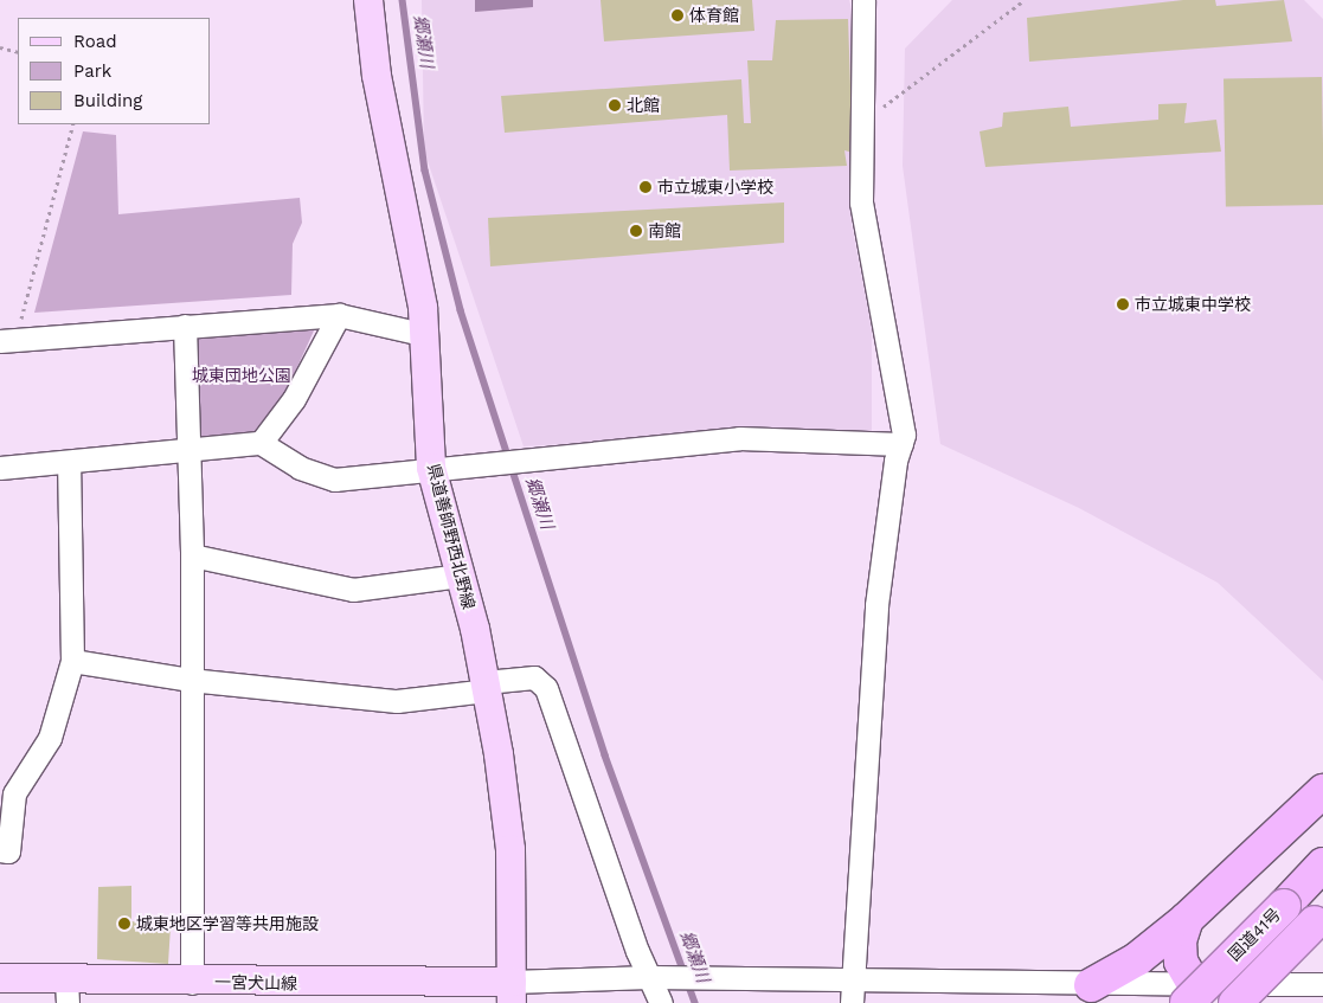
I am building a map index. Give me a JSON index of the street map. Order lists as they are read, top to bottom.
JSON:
{
  "streets": {
    "highway": ["国道41号"],
    "main road": ["県道善師野西北野線", "一宮犬山線"]
  },
  "crossings": [
    ["県道善師野西北野線", "一宮犬山線"]
  ],
  "water": ["郷瀬川"],
  "parks": ["城東団地公園"],
  "places": [
    "体育館",
    "北館",
    "市立城東小学校",
    "南館",
    "市立城東中学校",
    "城東地区学習等共用施設"
  ],
  "legend": ["Road", "Park", "Building"]
}
